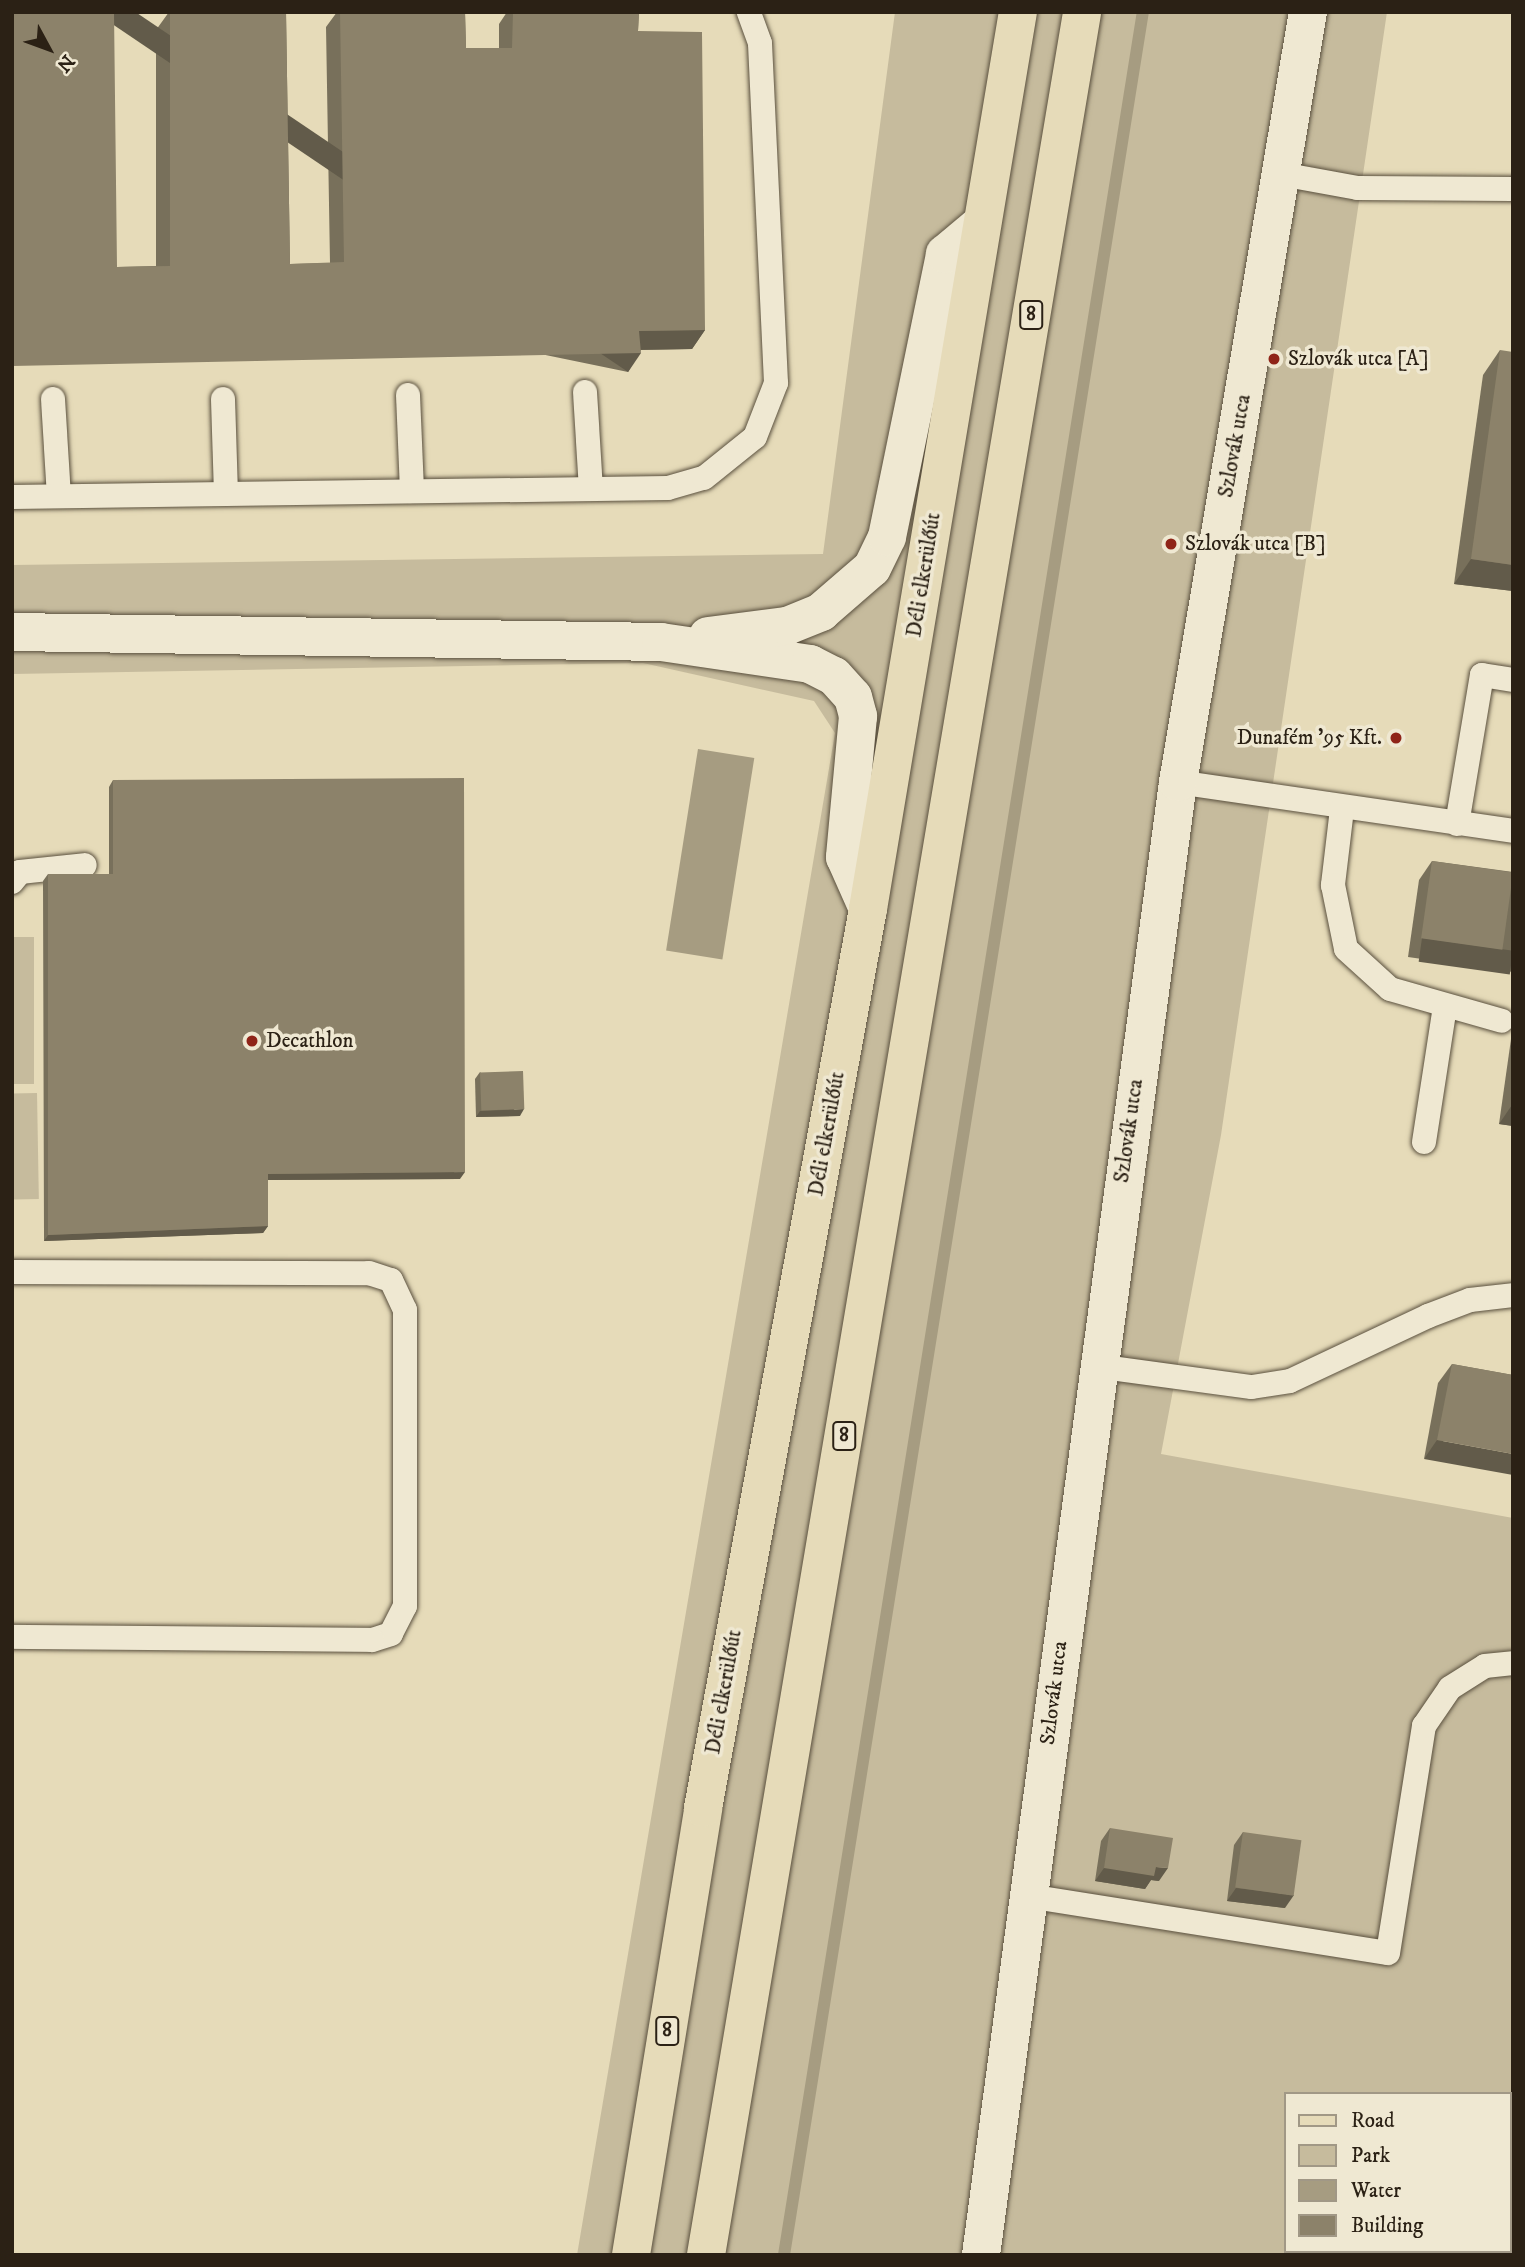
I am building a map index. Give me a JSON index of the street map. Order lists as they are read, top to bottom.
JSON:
{
  "streets": {
    "main road": ["8", "Déli elkerülőút"],
    "street": ["Szlovák utca"]
  },
  "places": [
    "Szlovák utca [A]",
    "Szlovák utca [B]",
    "Dunafém '95 Kft.",
    "Decathlon"
  ],
  "legend": [
    "Road",
    "Park",
    "Water",
    "Building"
  ],
  "north": "bottom right"
}
